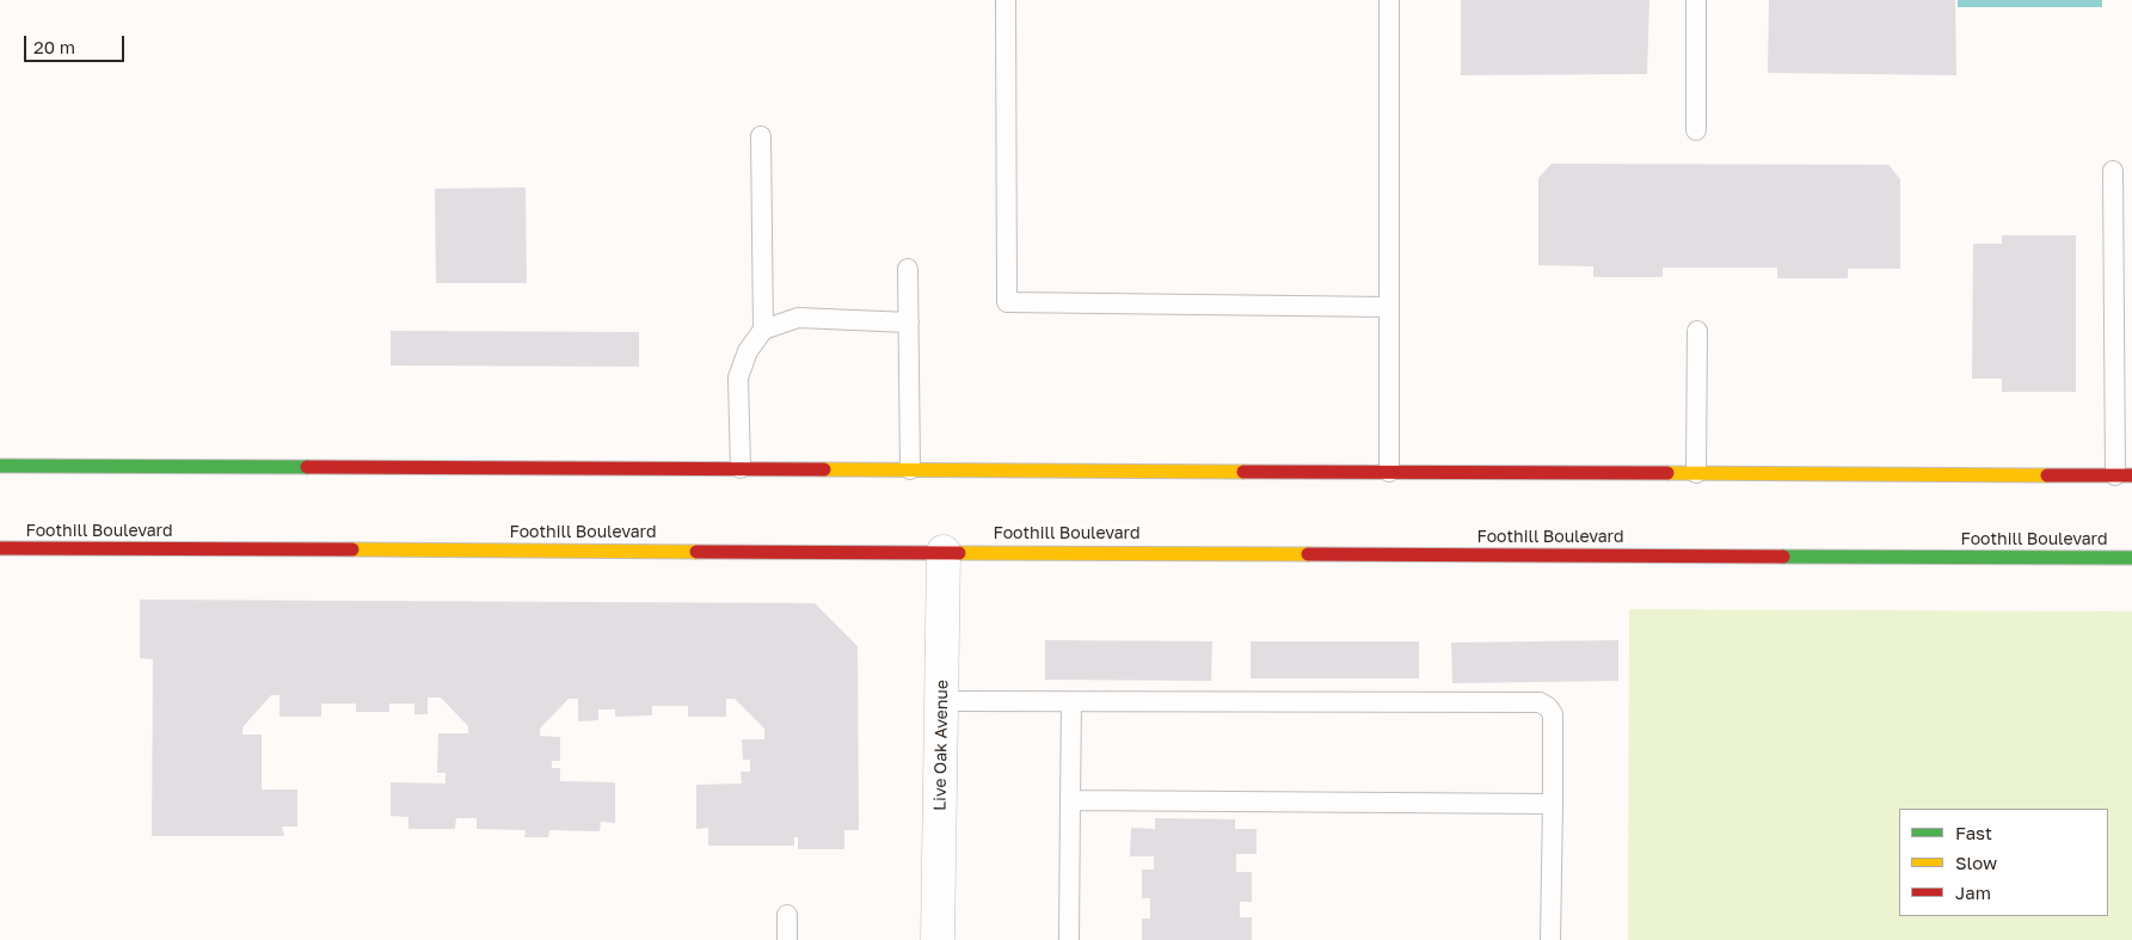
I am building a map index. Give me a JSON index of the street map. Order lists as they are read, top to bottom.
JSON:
{
  "streets": {
    "main road": ["Foothill Boulevard"],
    "street": ["Live Oak Avenue"]
  },
  "crossings": [
    ["Foothill Boulevard", "Live Oak Avenue"]
  ],
  "legend": ["Fast", "Slow", "Jam"],
  "scale_bar": "20 m"
}
